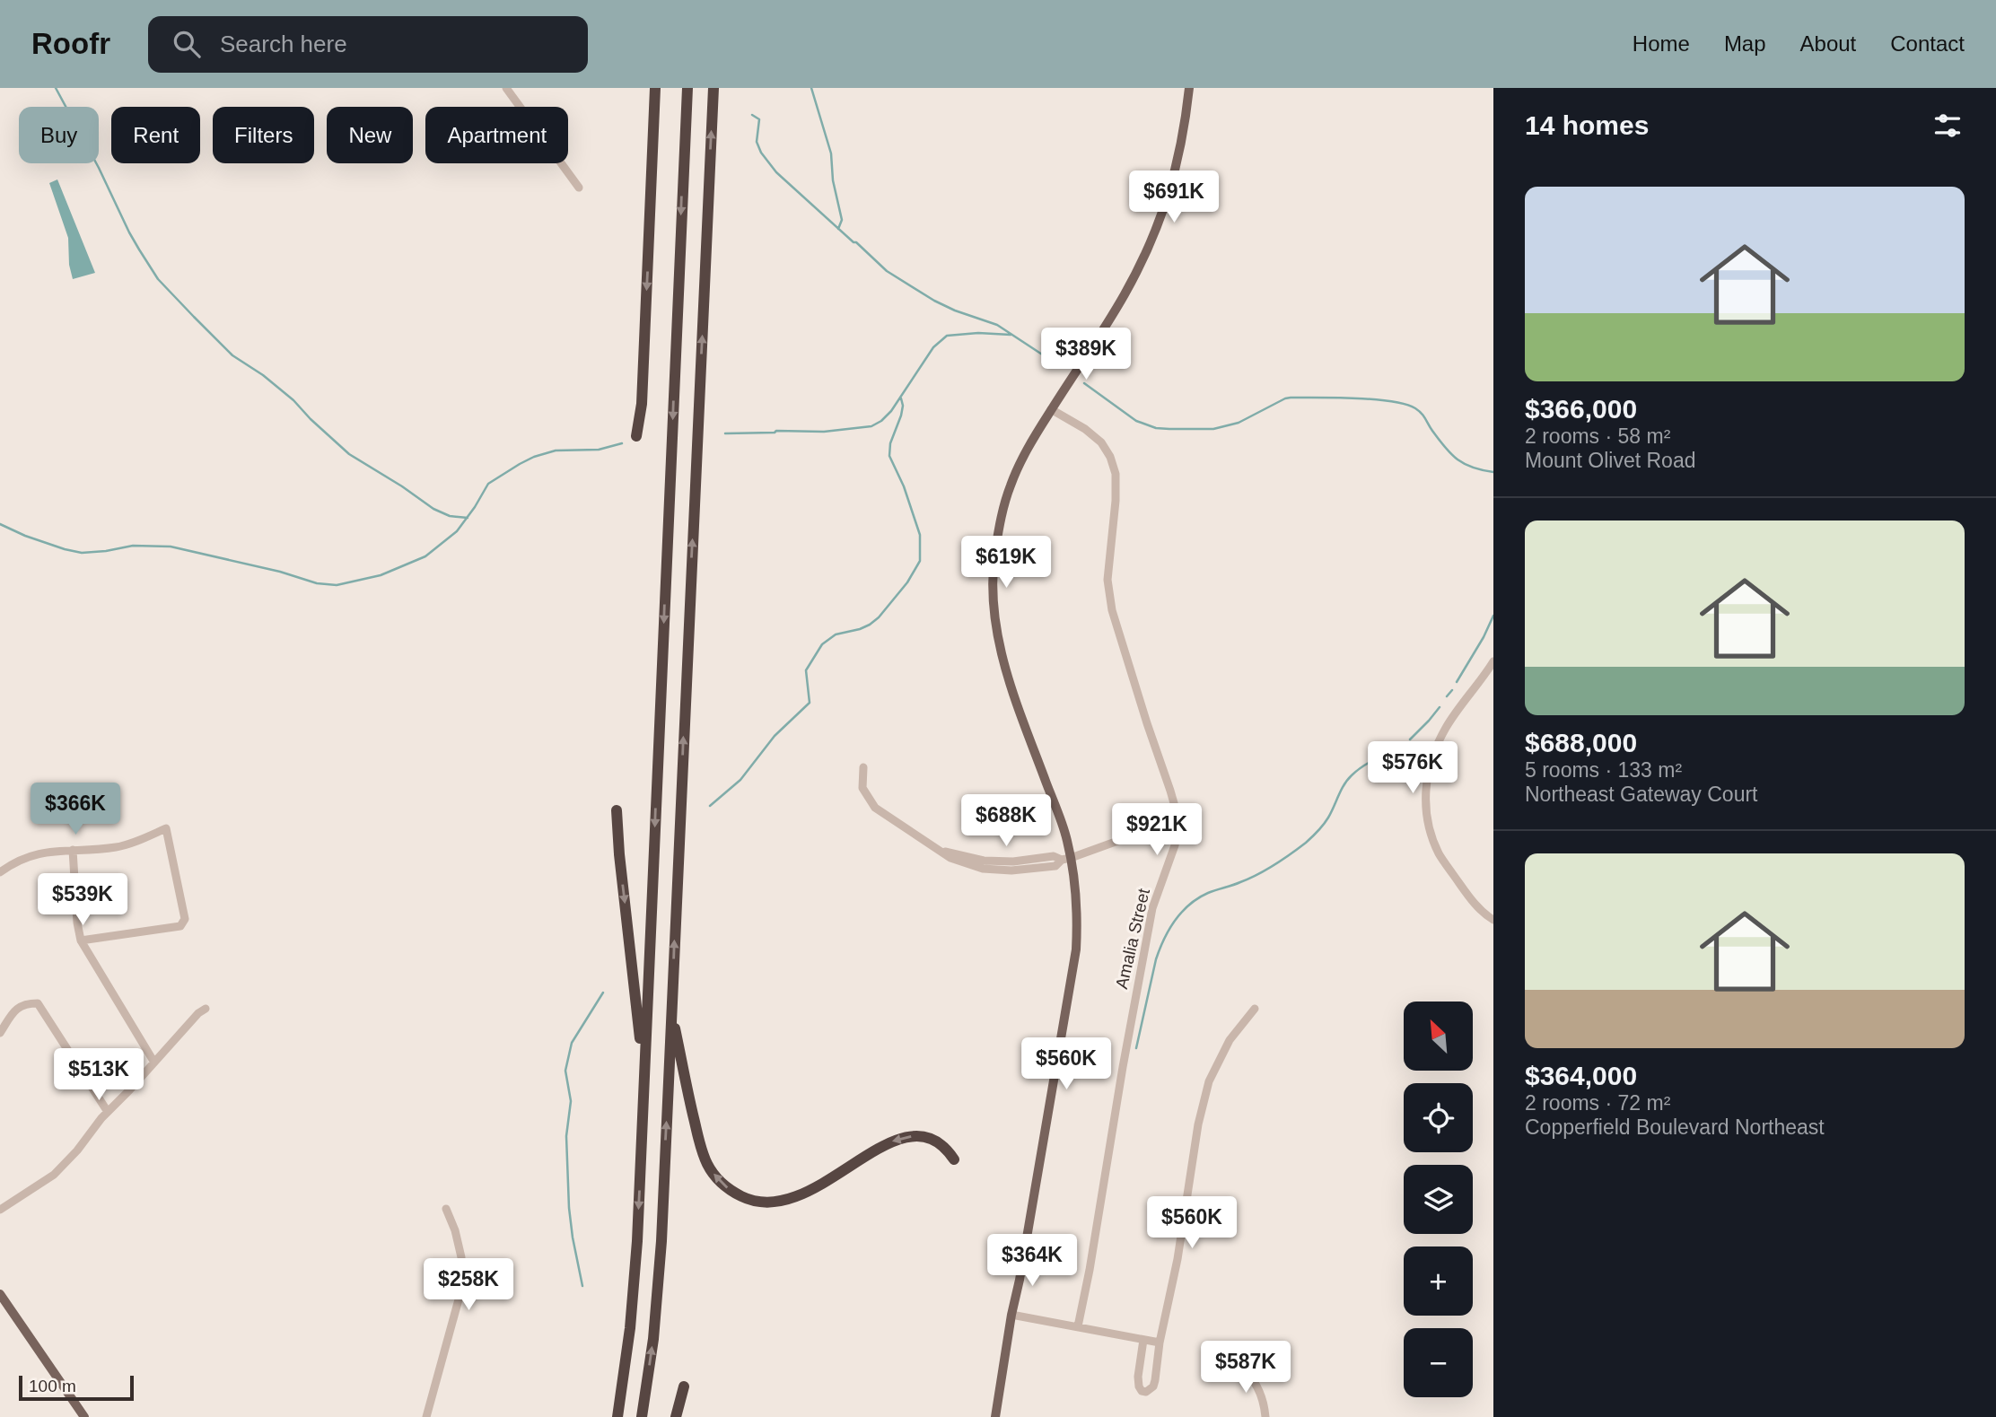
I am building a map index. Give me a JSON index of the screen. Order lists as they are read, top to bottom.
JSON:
{
  "streets": {
    "street": ["Amalia Street"]
  },
  "scale_bar": "100 m",
  "north": "top left",
  "page": {
    "header": "Roofr",
    "search": "Search here",
    "nav": [
      "Home",
      "Map",
      "About",
      "Contact"
    ],
    "heading": "14 homes",
    "chip": [
      "Buy",
      "Rent",
      "Filters",
      "New",
      "Apartment"
    ],
    "list": [
      {
        "name": "$366,000",
        "note": "2 rooms · 58 m² · Mount Olivet Road"
      },
      {
        "name": "$688,000",
        "note": "5 rooms · 133 m² · Northeast Gateway Court"
      },
      {
        "name": "$364,000",
        "note": "2 rooms · 72 m² · Copperfield Boulevard Northeast"
      }
    ],
    "price": [
      "$691K",
      "$389K",
      "$619K",
      "$576K",
      "$366K",
      "$688K",
      "$921K",
      "$539K",
      "$560K",
      "$513K",
      "$560K",
      "$364K",
      "$258K",
      "$587K"
    ],
    "map_buttons": ["+", "−"],
    "scale": "100 m"
  }
}
